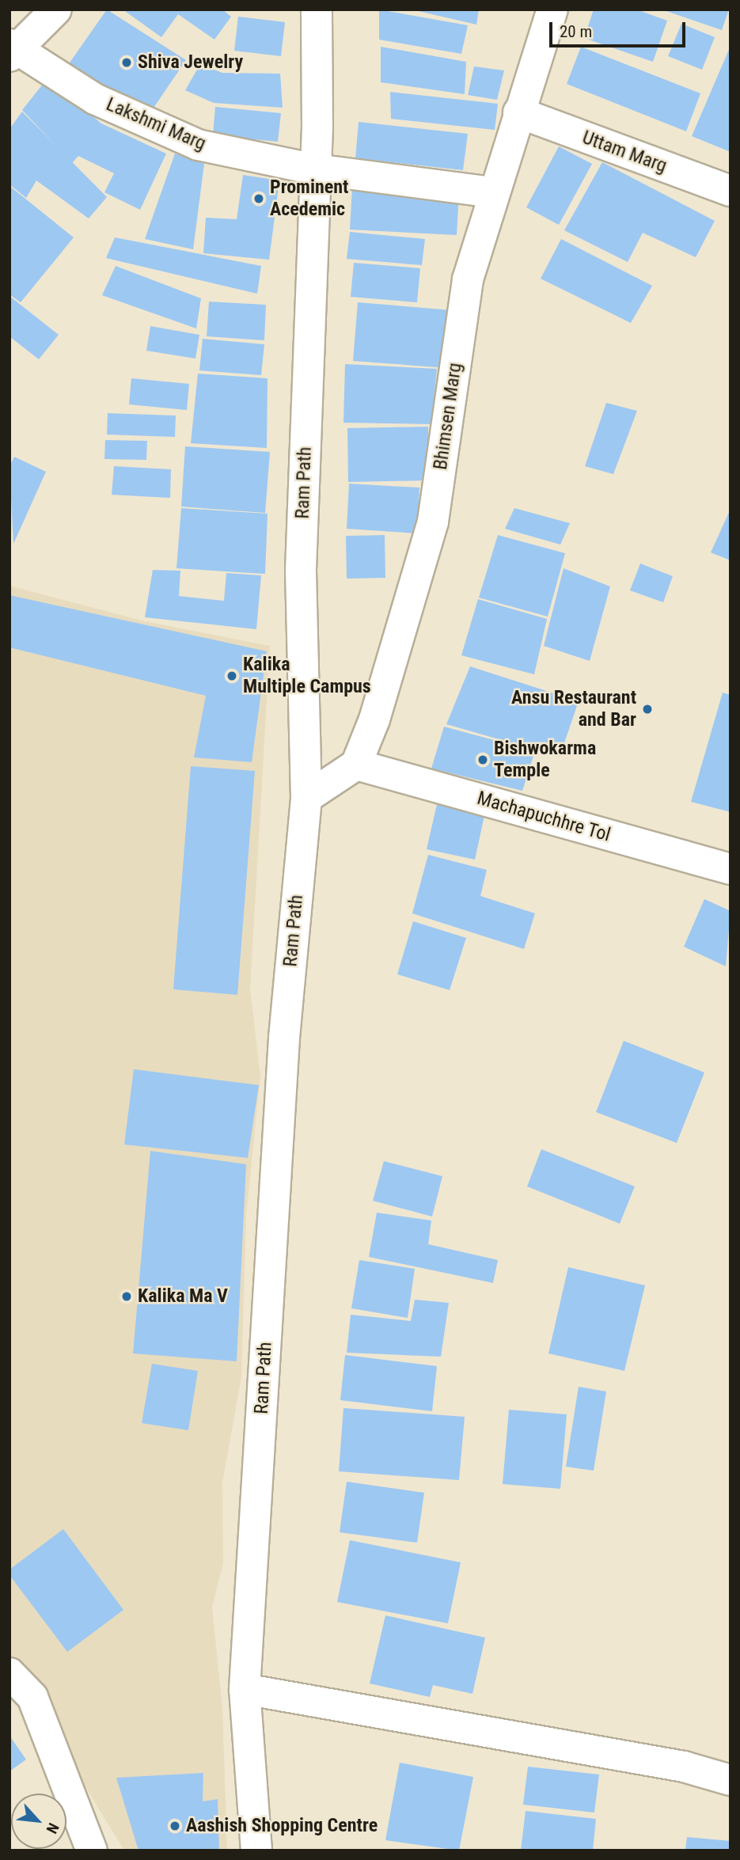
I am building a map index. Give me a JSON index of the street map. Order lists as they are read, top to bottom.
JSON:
{
  "streets": {
    "street": [
      "Lakshmi Marg",
      "Uttam Marg",
      "Bhimsen Marg",
      "Ram Path",
      "Machapuchhre Tol"
    ]
  },
  "crossings": [
    ["Lakshmi Marg", "Bhimsen Marg"],
    ["Lakshmi Marg", "Ram Path"],
    ["Uttam Marg", "Bhimsen Marg"],
    ["Bhimsen Marg", "Machapuchhre Tol"]
  ],
  "places": [
    "Shiva Jewelry",
    "Prominent Acedemic",
    "Kalika Multiple Campus",
    "Ansu Restaurant and Bar",
    "Bishwokarma Temple",
    "Kalika Ma V",
    "Aashish Shopping Centre"
  ],
  "scale_bar": "20 m",
  "north": "bottom right"
}
